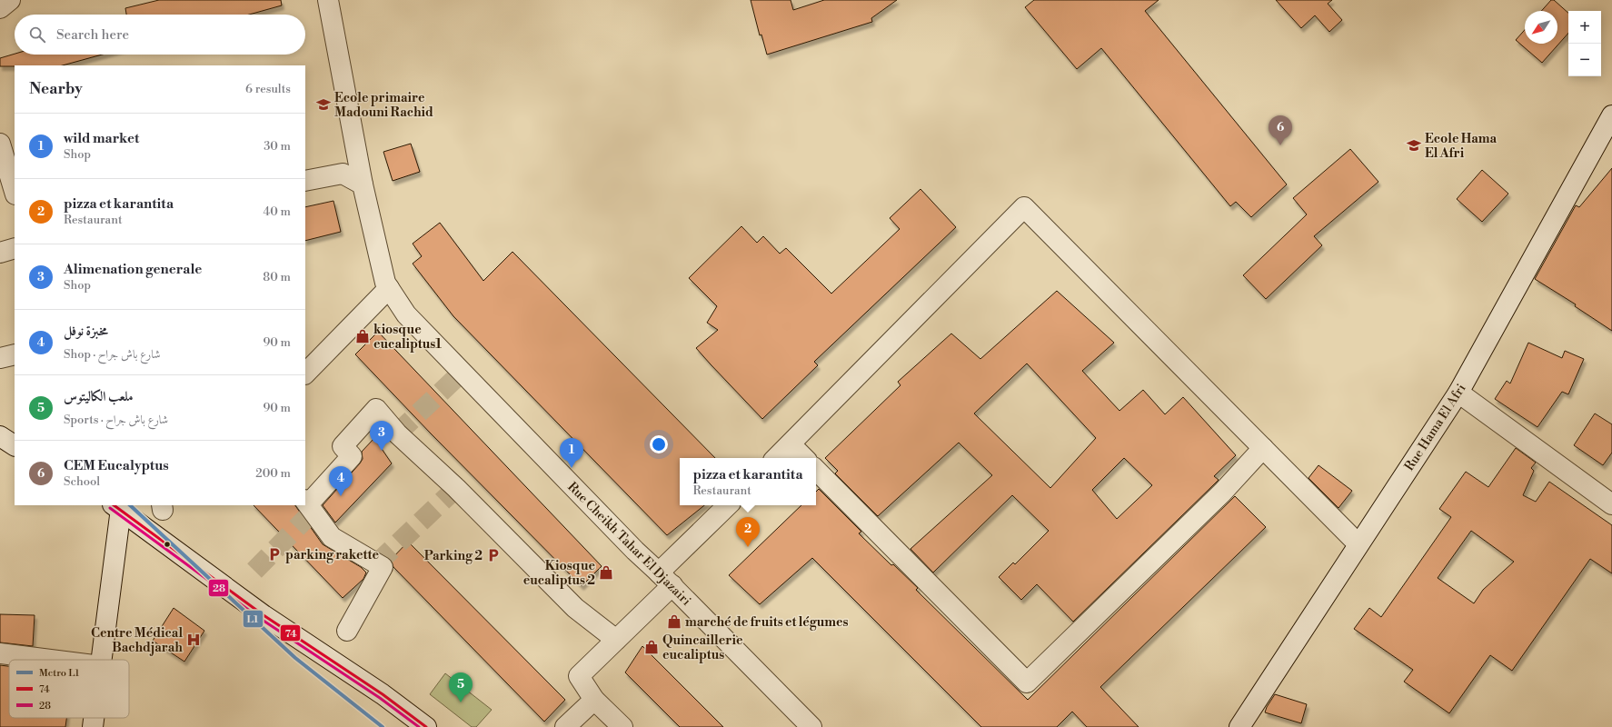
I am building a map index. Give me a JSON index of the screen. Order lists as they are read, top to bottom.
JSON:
{
  "streets": {
    "street": ["Rue Hama El Afri", "Rue Cheikh Tahar El Djazairi"]
  },
  "places": {
    "school or university": ["Ecole primaire Madouni Rachid", "Ecole Hama El Afri"],
    "shop": [
      "kiosque eucaliptus1",
      "Kiosque eucaliptus 2",
      "marché de fruits et légumes",
      "Quincaillerie eucaliptus"
    ],
    "parking": ["parking rakette", "Parking 2"],
    "hospital": ["Centre Médical Bachdjarah"]
  },
  "lines": ["metro line L1", "transit line 74", "transit line 28"],
  "legend": ["Metro L1", "74", "28"],
  "north": "bottom left",
  "page": {
    "map_buttons": ["+", "−"],
    "search": "Search here",
    "heading": ["Nearby", "6 results"],
    "list": [
      {
        "mark": "1",
        "name": "wild market",
        "note": "Shop",
        "value": "30 m"
      },
      {
        "mark": "2",
        "name": "pizza et karantita",
        "note": "Restaurant",
        "value": "40 m"
      },
      {
        "mark": "3",
        "name": "Alimenation generale",
        "note": "Shop",
        "value": "80 m"
      },
      {
        "mark": "4",
        "name": "مخبزة نوفل",
        "note": "Shop · شارع باش جراح",
        "value": "90 m"
      },
      {
        "mark": "5",
        "name": "ملعب الكاليتوس",
        "note": "Sports · شارع باش جراح",
        "value": "90 m"
      },
      {
        "mark": "6",
        "name": "CEM Eucalyptus",
        "note": "School",
        "value": "200 m"
      }
    ],
    "pins": [
      "6",
      "3",
      "1",
      "4",
      "2",
      "5"
    ],
    "popup": ["pizza et karantita", "Restaurant"]
  }
}
